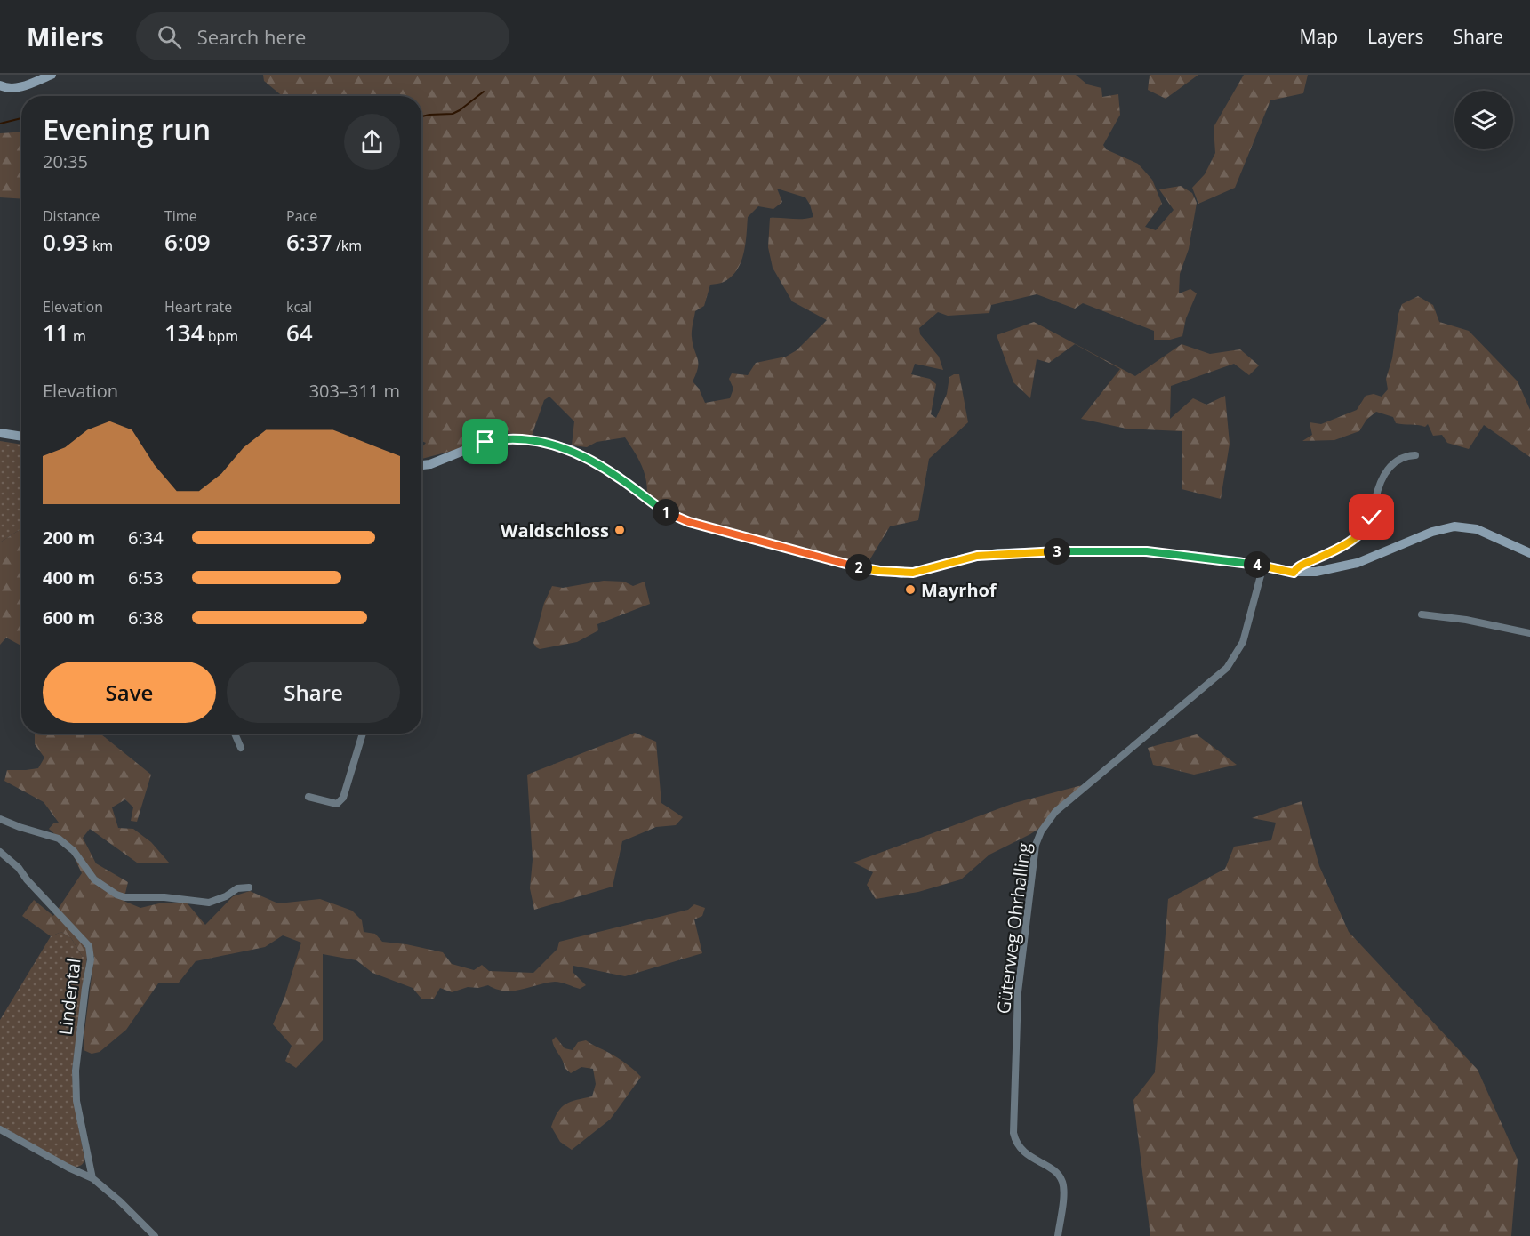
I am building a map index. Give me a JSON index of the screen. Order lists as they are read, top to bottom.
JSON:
{
  "streets": {
    "street": ["Güterweg Ohrhalling", "Lindental"]
  },
  "places": ["Waldschloss", "Mayrhof"],
  "page": {
    "header": "Milers",
    "search": "Search here",
    "nav": ["Map", "Layers", "Share"],
    "heading": ["Evening run", "20:35"],
    "stats": [
      ["Distance", "0.93 km"],
      ["Time", "6:09"],
      ["Pace", "6:37 /km"],
      ["Elevation", "11 m"],
      ["Heart rate", "134 bpm"],
      ["kcal", "64"]
    ],
    "chart": ["Elevation", "303–311 m"],
    "pins": [
      "1",
      "3",
      "4",
      "2"
    ],
    "list": [
      {
        "name": "200 m",
        "note": "6:34"
      },
      {
        "name": "400 m",
        "note": "6:53"
      },
      {
        "name": "600 m",
        "note": "6:38"
      }
    ],
    "buttons": ["Save", "Share"]
  }
}
